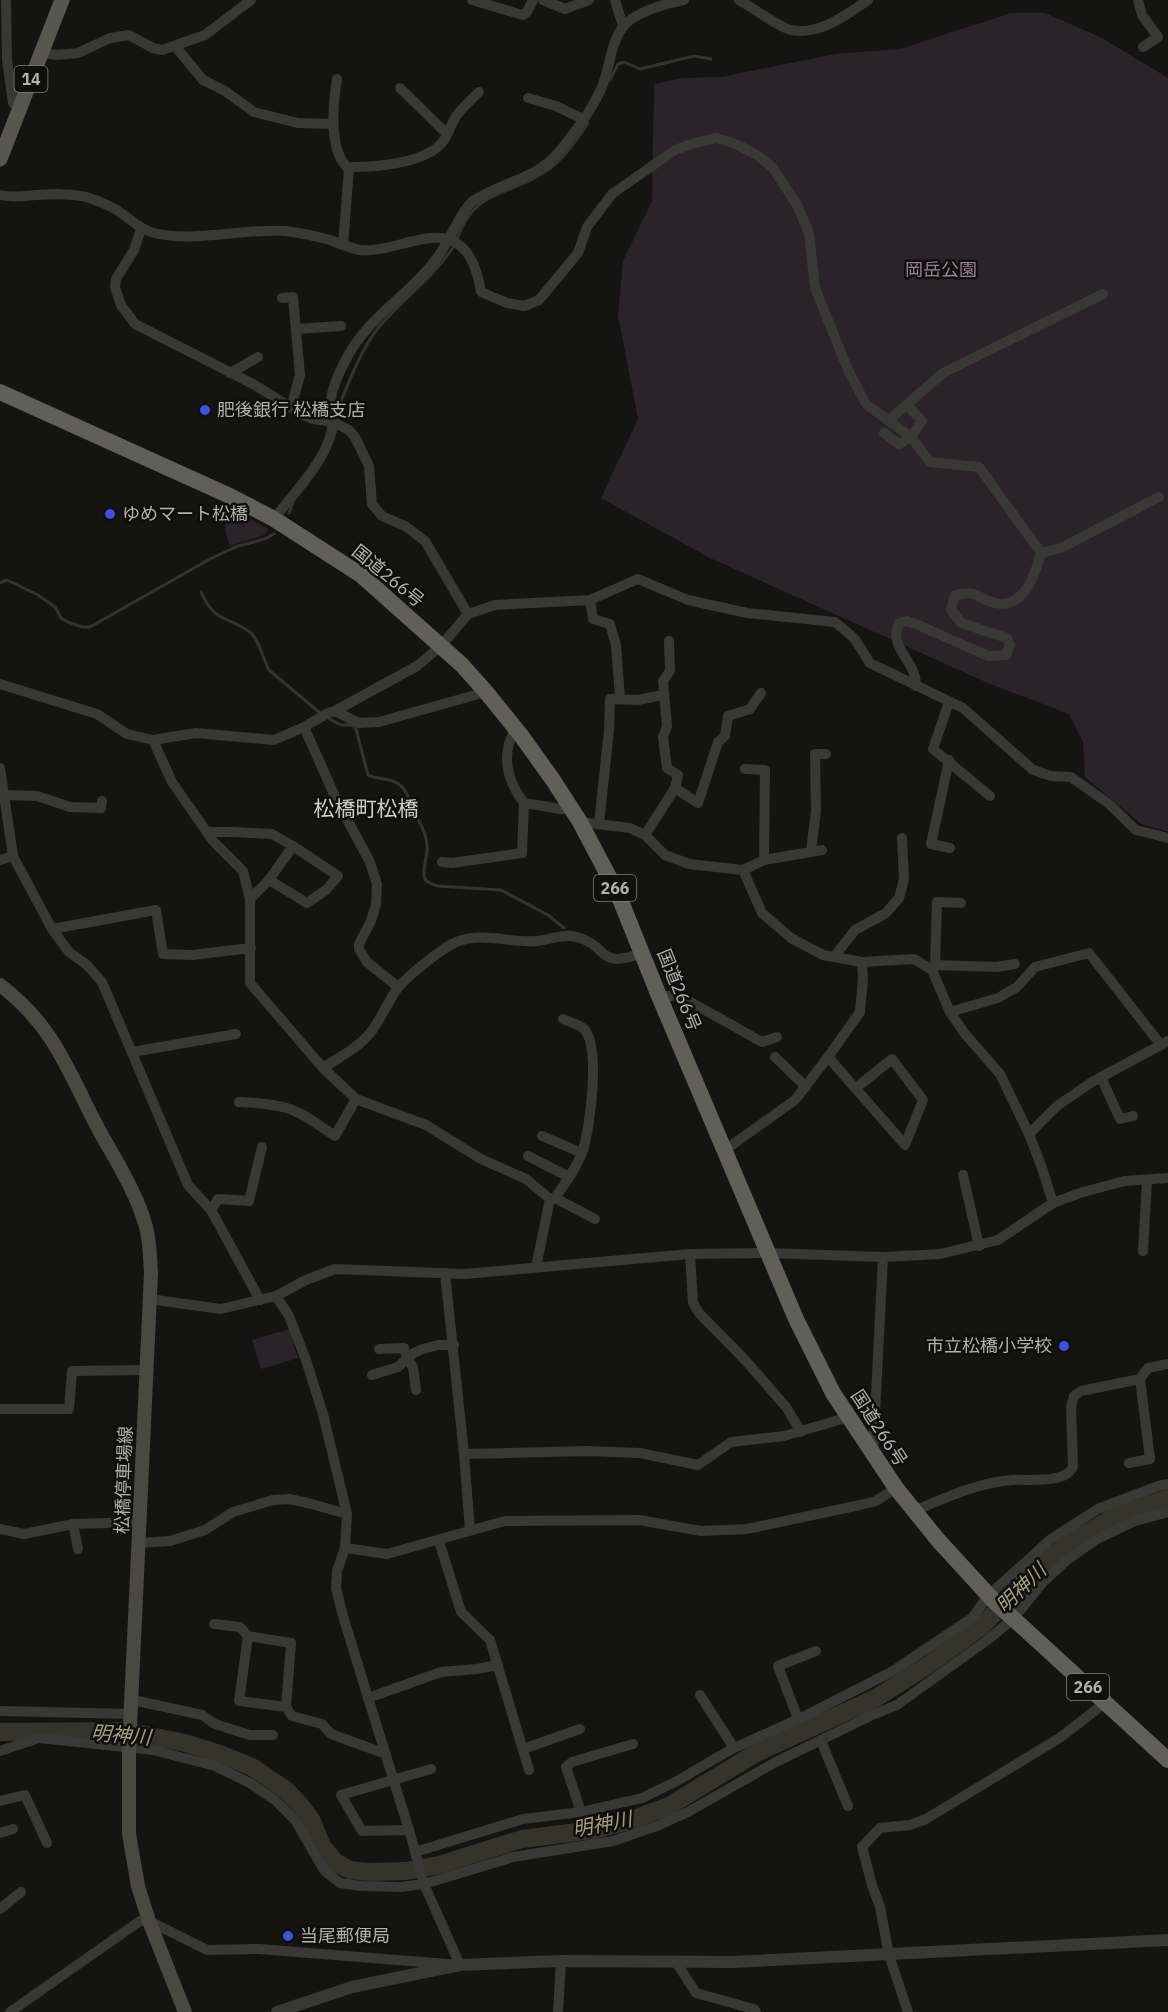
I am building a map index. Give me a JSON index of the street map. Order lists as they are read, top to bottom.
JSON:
{
  "streets": {
    "highway": ["国道266号", "266"],
    "main road": ["14", "松橋停車場線"]
  },
  "districts": ["松橋町松橋"],
  "water": ["明神川"],
  "parks": ["岡岳公園"],
  "places": [
    "肥後銀行 松橋支店",
    "ゆめマート松橋",
    "市立松橋小学校",
    "当尾郵便局"
  ]
}
